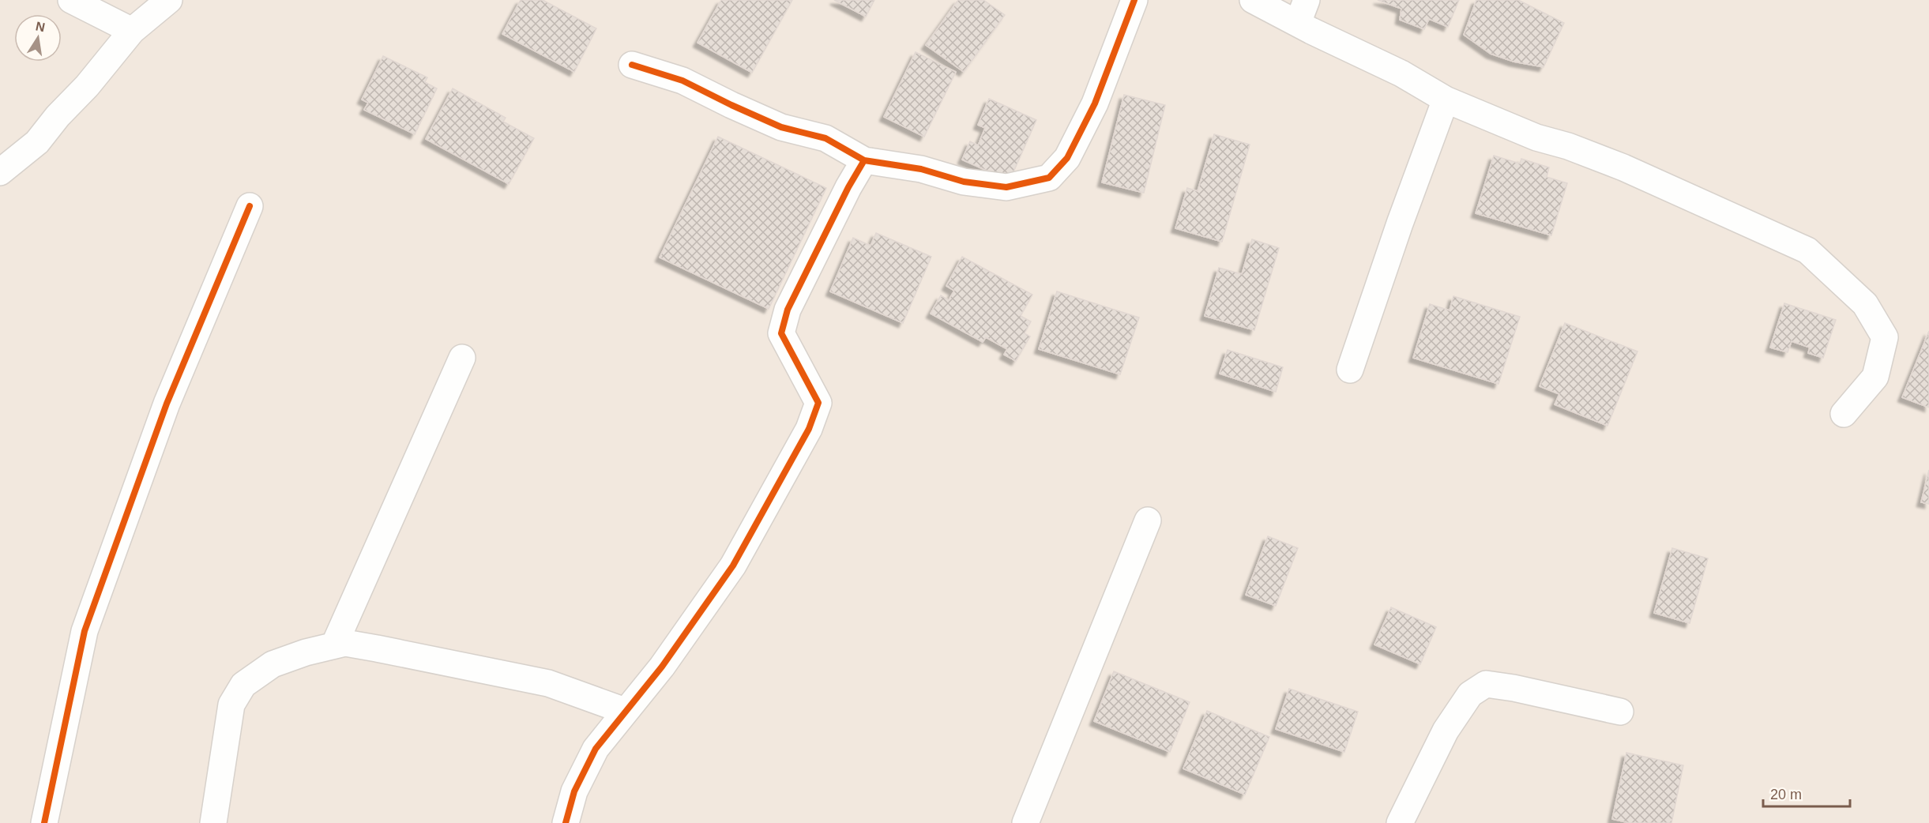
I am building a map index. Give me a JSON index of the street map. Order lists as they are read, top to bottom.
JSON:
{
  "scale_bar": "20 m",
  "north": "top"
}
